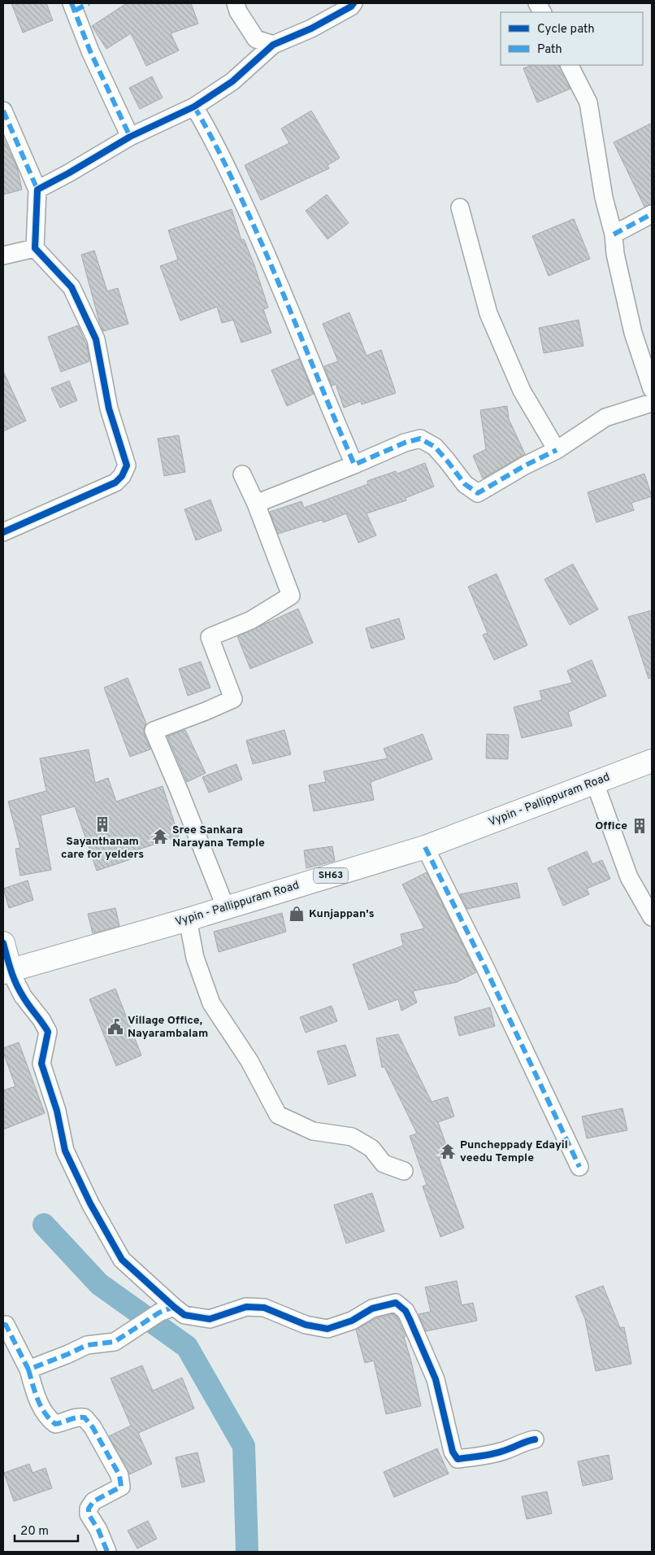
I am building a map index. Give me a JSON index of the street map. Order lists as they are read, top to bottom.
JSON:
{
  "streets": {
    "main road": ["Vypin - Pallippuram Road", "SH63"]
  },
  "places": {
    "building": ["Sayanthanam care for yelders", "Office"],
    "temple": ["Sree Sankara Narayana Temple", "Puncheppady Edayil veedu Temple"],
    "shop": ["Kunjappan's"],
    "public building": ["Village Office, Nayarambalam"]
  },
  "legend": ["Cycle path", "Path"],
  "scale_bar": "20 m"
}
